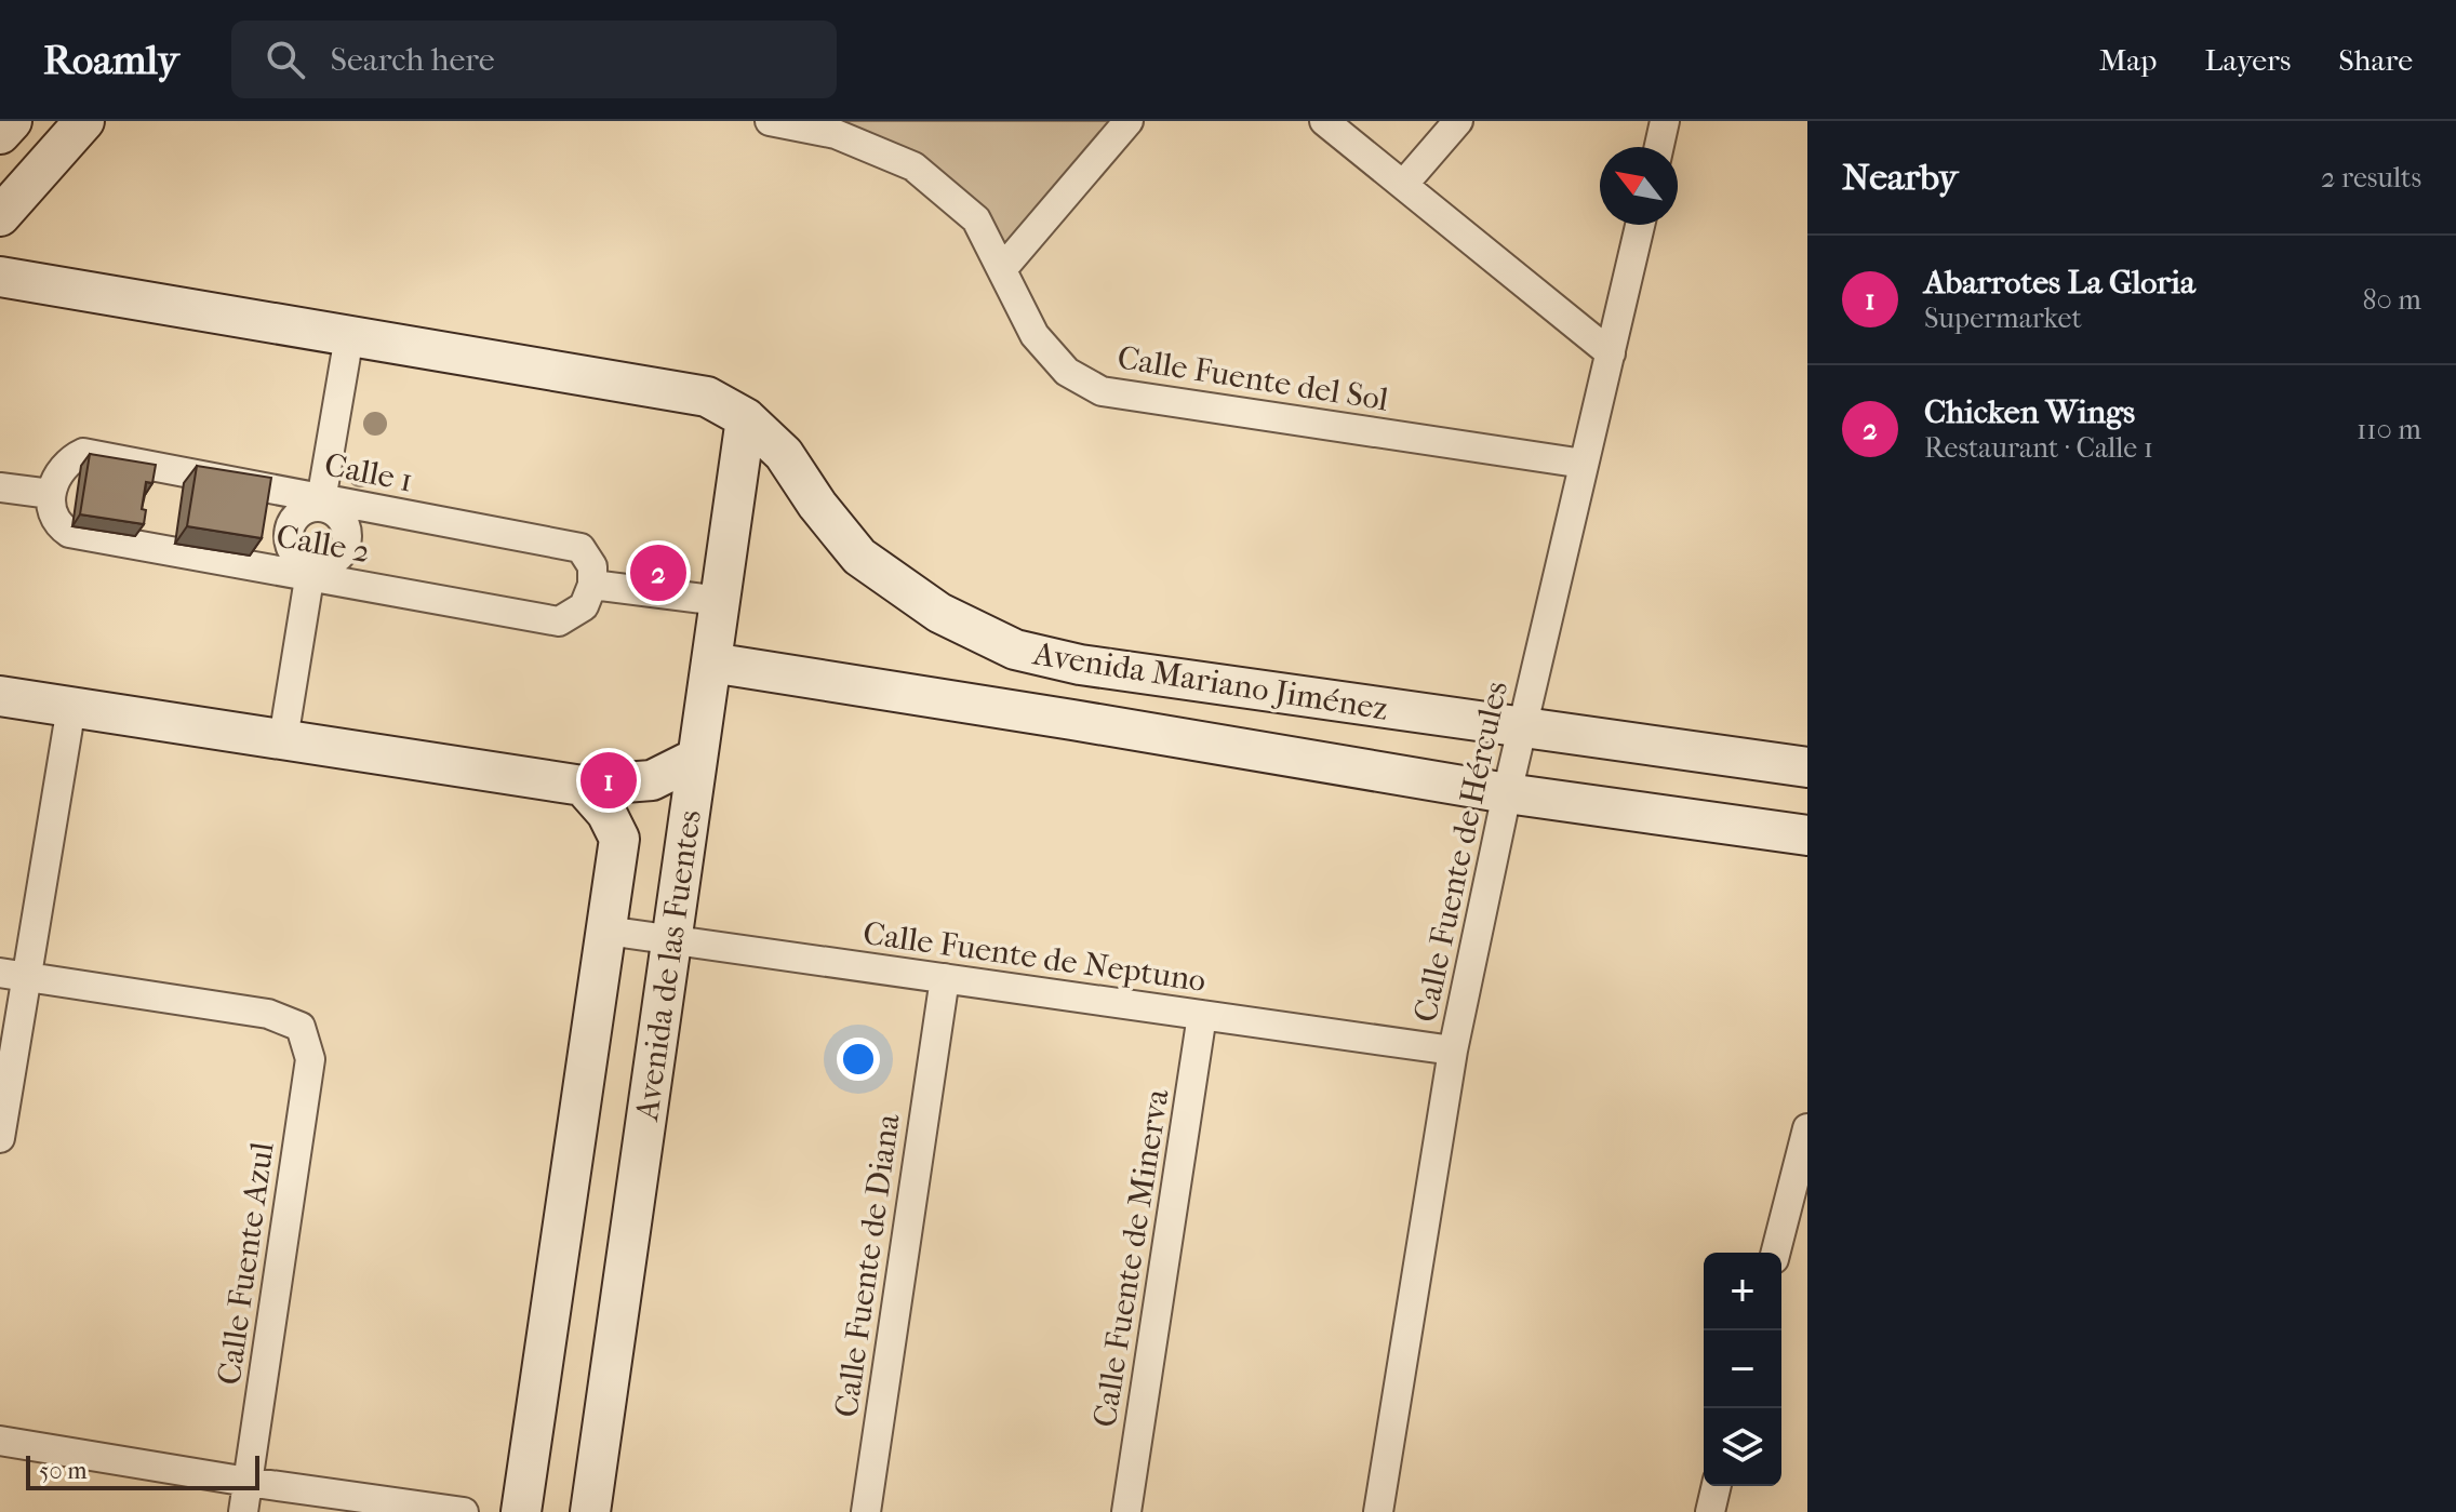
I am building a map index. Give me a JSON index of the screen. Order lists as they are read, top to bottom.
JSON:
{
  "streets": {
    "street": [
      "Calle Fuente del Sol",
      "Calle 1",
      "Calle 2",
      "Avenida Mariano Jiménez",
      "Calle Fuente de Hércules",
      "Calle Fuente de Neptuno",
      "Avenida de las Fuentes",
      "Calle Fuente de Minerva",
      "Calle Fuente Azul",
      "Calle Fuente de Diana"
    ]
  },
  "crossings": [
    ["Calle Fuente del Sol", "Calle Fuente de Hércules"],
    ["Calle 1", "Calle 2"],
    ["Avenida Mariano Jiménez", "Calle Fuente de Hércules"],
    ["Avenida Mariano Jiménez", "Avenida de las Fuentes"],
    ["Calle Fuente de Hércules", "Calle Fuente de Neptuno"],
    ["Calle Fuente de Neptuno", "Avenida de las Fuentes"],
    ["Calle Fuente de Neptuno", "Calle Fuente de Minerva"],
    ["Calle Fuente de Neptuno", "Calle Fuente de Diana"]
  ],
  "scale_bar": "50 m",
  "north": "top left",
  "page": {
    "header": "Roamly",
    "search": "Search here",
    "nav": ["Map", "Layers", "Share"],
    "heading": ["Nearby", "2 results"],
    "list": [
      {
        "mark": "1",
        "name": "Abarrotes La Gloria",
        "note": "Supermarket",
        "value": "80 m"
      },
      {
        "mark": "2",
        "name": "Chicken Wings",
        "note": "Restaurant · Calle 1",
        "value": "110 m"
      }
    ],
    "pins": ["2", "1"],
    "map_buttons": ["+", "−"],
    "scale": "50 m"
  }
}
